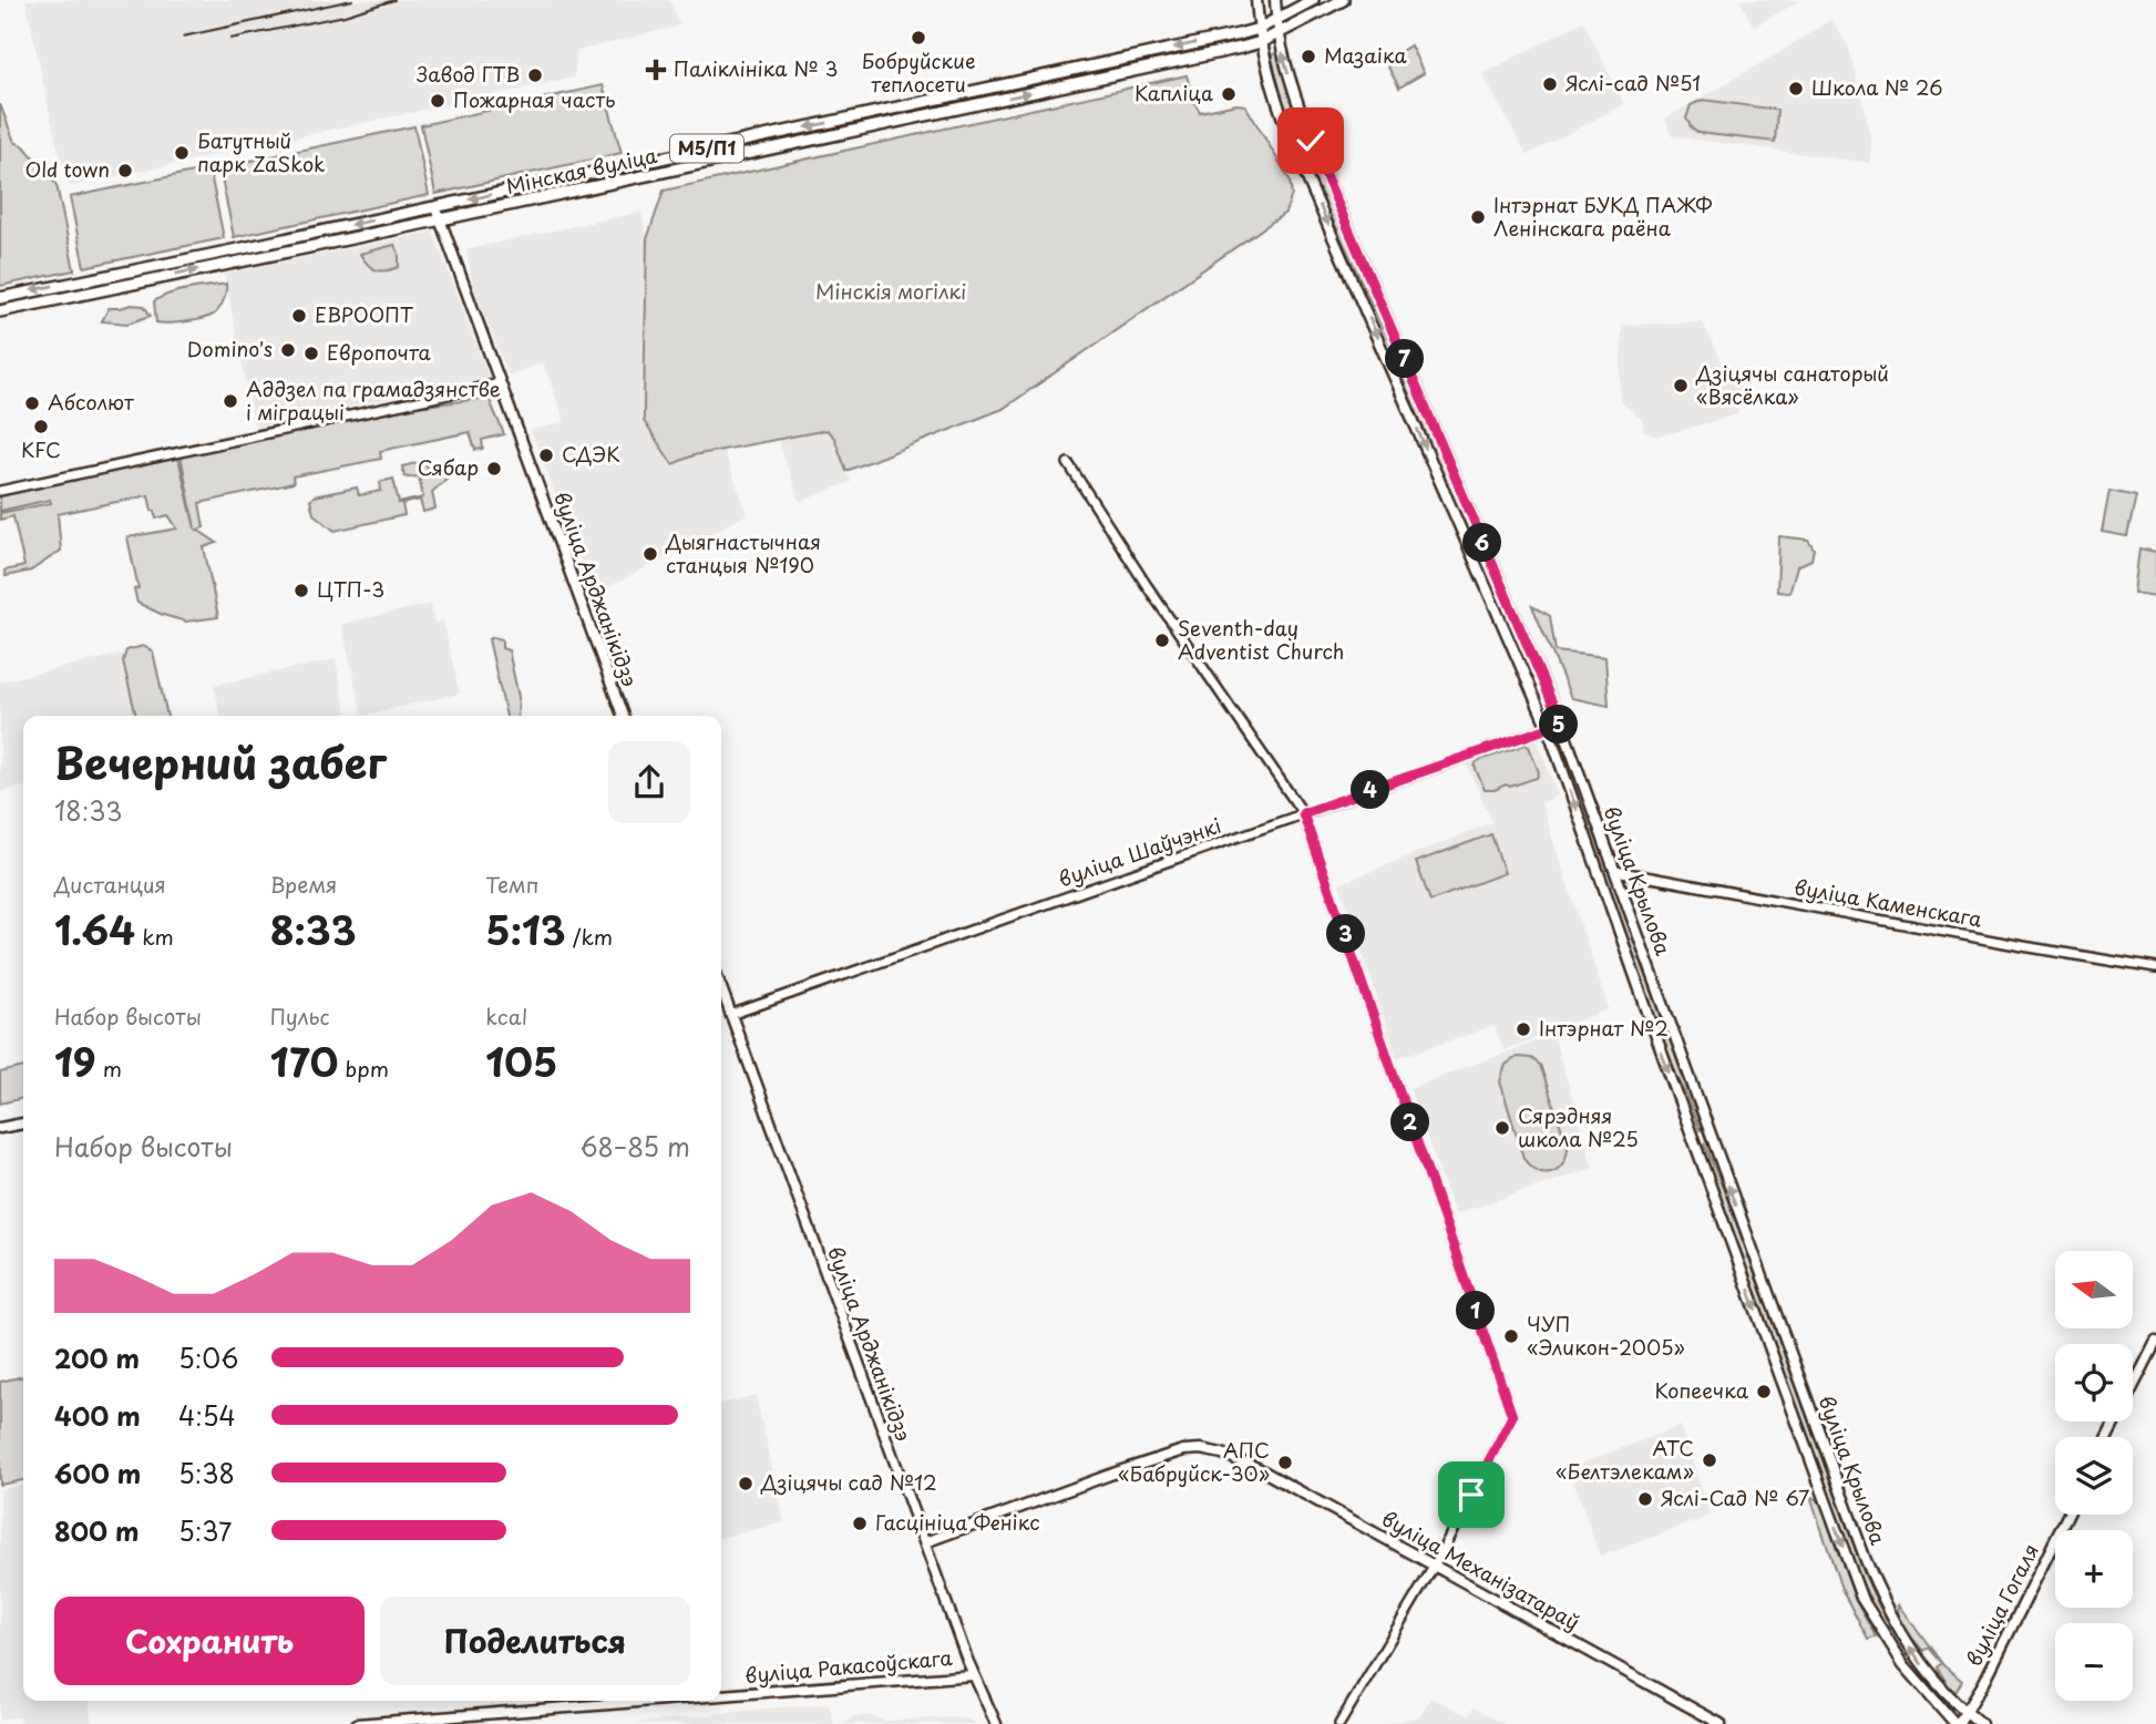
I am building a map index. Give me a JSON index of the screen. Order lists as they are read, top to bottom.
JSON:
{
  "streets": {
    "main road": [
      "М5/П1",
      "Мінская вуліца",
      "вуліца Арджанікідзэ",
      "вуліца Крылова",
      "вуліца Механізатараў",
      "вуліца Гогаля",
      "вуліца Ракасоўскага"
    ],
    "street": ["вуліца Шаўчэнкі", "вуліца Каменскага"]
  },
  "crossings": [
    ["Мінская вуліца", "вуліца Арджанікідзэ"],
    ["Мінская вуліца", "вуліца Крылова"],
    ["вуліца Арджанікідзэ", "вуліца Шаўчэнкі"],
    ["вуліца Арджанікідзэ", "вуліца Механізатараў"],
    ["вуліца Арджанікідзэ", "вуліца Ракасоўскага"],
    ["вуліца Шаўчэнкі", "вуліца Крылова"],
    ["вуліца Крылова", "вуліца Каменскага"],
    ["вуліца Крылова", "вуліца Гогаля"]
  ],
  "parks": ["Мінскія могілкі"],
  "places": {
    "other": [
      "Бобруйские теплосети",
      "Мазаіка",
      "Завод ГТВ",
      "Яслі-сад №51",
      "Школа № 26",
      "Капліца",
      "Пожарная часть",
      "Батутный парк ZaSkok",
      "Old town",
      "Інтэрнат БУКД ПАЖФ Ленінскага раёна",
      "ЕВРООПТ",
      "Domino's",
      "Европочта",
      "Дзіцячы санаторый «Вясёлка»",
      "Аддзел па грамадзянстве і міграцыі",
      "Абсолют",
      "KFC",
      "СДЭК",
      "Сябар",
      "Дыягнастычная станцыя №190",
      "ЦТП-3",
      "Seventh-day Adventist Church",
      "Інтэрнат №2",
      "Сярэдняя школа №25",
      "ЧУП «Эликон-2005»",
      "Копеечка",
      "АТС «Белтэлекам»",
      "АПС «Бабруйск-30»",
      "Дзіцячы сад №12",
      "Яслі-Сад № 67",
      "Гасцініца Фенікс"
    ],
    "health": ["Паліклініка № 3"]
  },
  "north": "left",
  "page": {
    "pins": [
      "7",
      "6",
      "5",
      "4",
      "3",
      "2",
      "1"
    ],
    "heading": ["Вечерний забег", "18:33"],
    "stats": [
      ["Дистанция", "1.64 km"],
      ["Время", "8:33"],
      ["Темп", "5:13 /km"],
      ["Набор высоты", "19 m"],
      ["Пульс", "170 bpm"],
      ["kcal", "105"]
    ],
    "chart": ["Набор высоты", "68–85 m"],
    "map_buttons": ["+", "−"],
    "list": [
      {
        "name": "200 m",
        "note": "5:06"
      },
      {
        "name": "400 m",
        "note": "4:54"
      },
      {
        "name": "600 m",
        "note": "5:38"
      },
      {
        "name": "800 m",
        "note": "5:37"
      }
    ],
    "buttons": ["Сохранить", "Поделиться"]
  }
}
